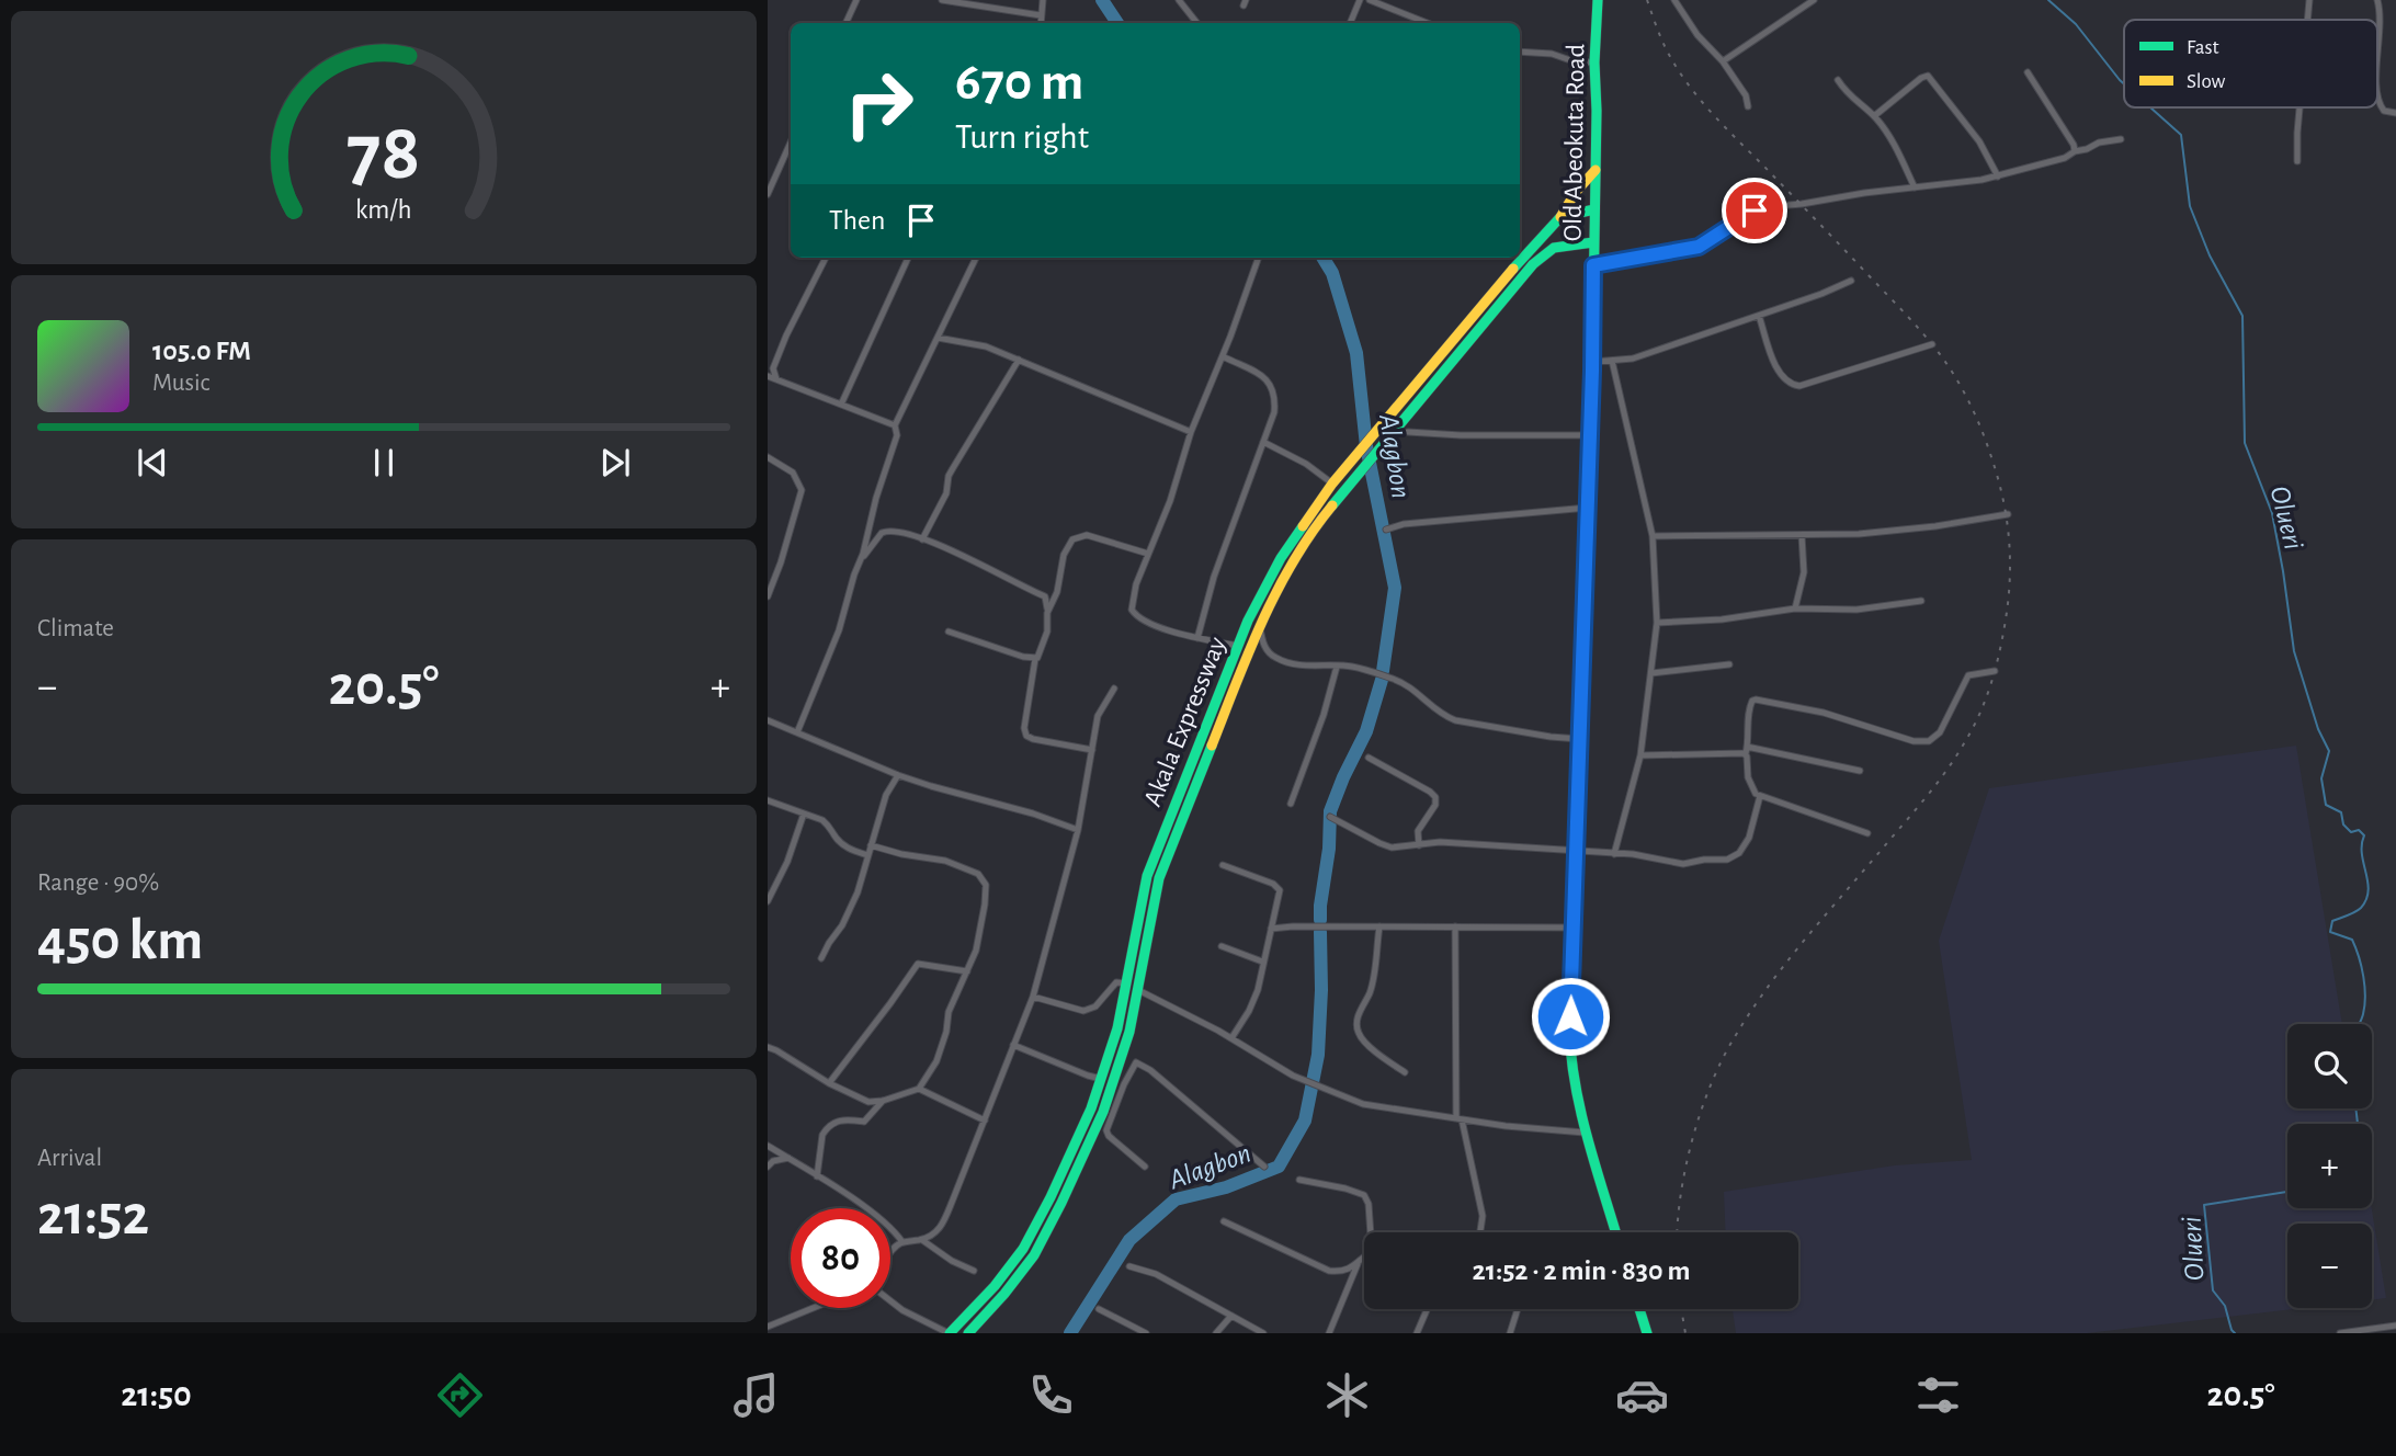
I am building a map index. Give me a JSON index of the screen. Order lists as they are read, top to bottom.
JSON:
{
  "streets": {
    "main road": ["Old Abeokuta Road", "Akala Expressway"]
  },
  "crossings": [
    ["Old Abeokuta Road", "Akala Expressway"]
  ],
  "water": ["Alagbon", "Olueri"],
  "legend": ["Fast", "Slow"],
  "page": {
    "turn": ["670 m", "Turn right"],
    "then": "Then",
    "song": ["105.0 FM", "Music"],
    "tile": [
      "Climate",
      ["Range · 90%", "450 km"],
      ["Arrival", "21:52"]
    ],
    "heat": ["−", "20.5°", "+"],
    "map_buttons": ["+", "−"],
    "limit": "80",
    "trip": "21:52 · 2 min · 830 m",
    "tabs": ["21:50", "20.5°"],
    "gauge": ["78", "km/h"]
  }
}
